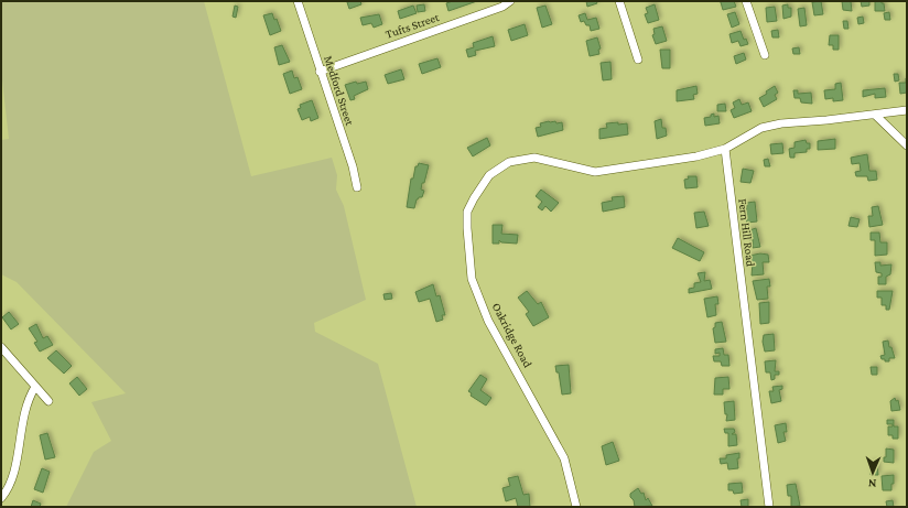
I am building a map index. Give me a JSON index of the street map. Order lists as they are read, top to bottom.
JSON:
{
  "streets": {
    "street": [
      "Tufts Street",
      "Medford Street",
      "Fern Hill Road",
      "Oakridge Road"
    ]
  },
  "crossings": [
    ["Tufts Street", "Medford Street"],
    ["Fern Hill Road", "Oakridge Road"]
  ],
  "north": "bottom"
}
